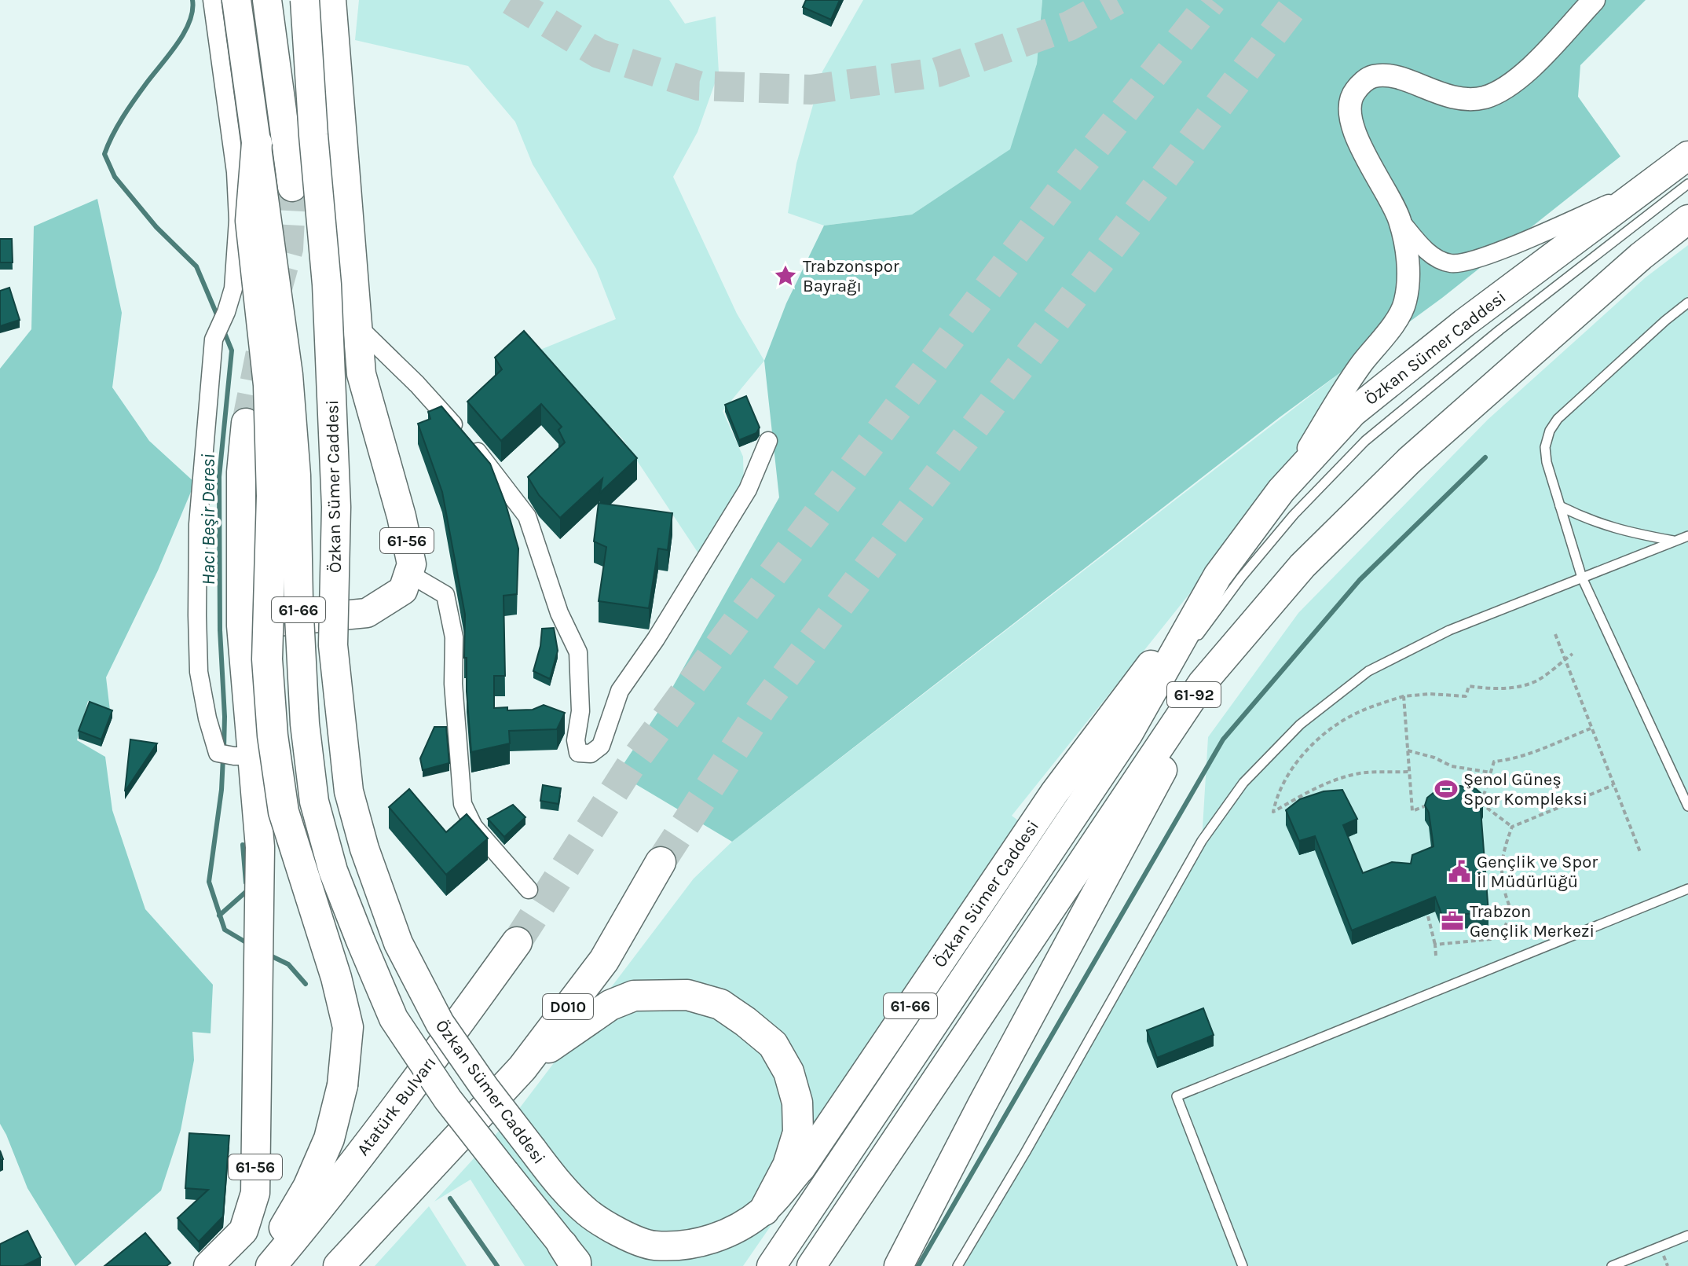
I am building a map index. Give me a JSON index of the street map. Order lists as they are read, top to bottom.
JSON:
{
  "streets": {
    "highway": ["D010", "Atatürk Bulvarı"],
    "main road": [
      "Özkan Sümer Caddesi",
      "61-56",
      "61-66",
      "61-92"
    ]
  },
  "water": ["Hacı Beşir Deresi"],
  "places": {
    "place": ["Trabzonspor Bayrağı"],
    "sports": ["Şenol Güneş Spor Kompleksi"],
    "public building": ["Gençlik ve Spor İl Müdürlüğü"],
    "office": ["Trabzon Gençlik Merkezi"]
  }
}
